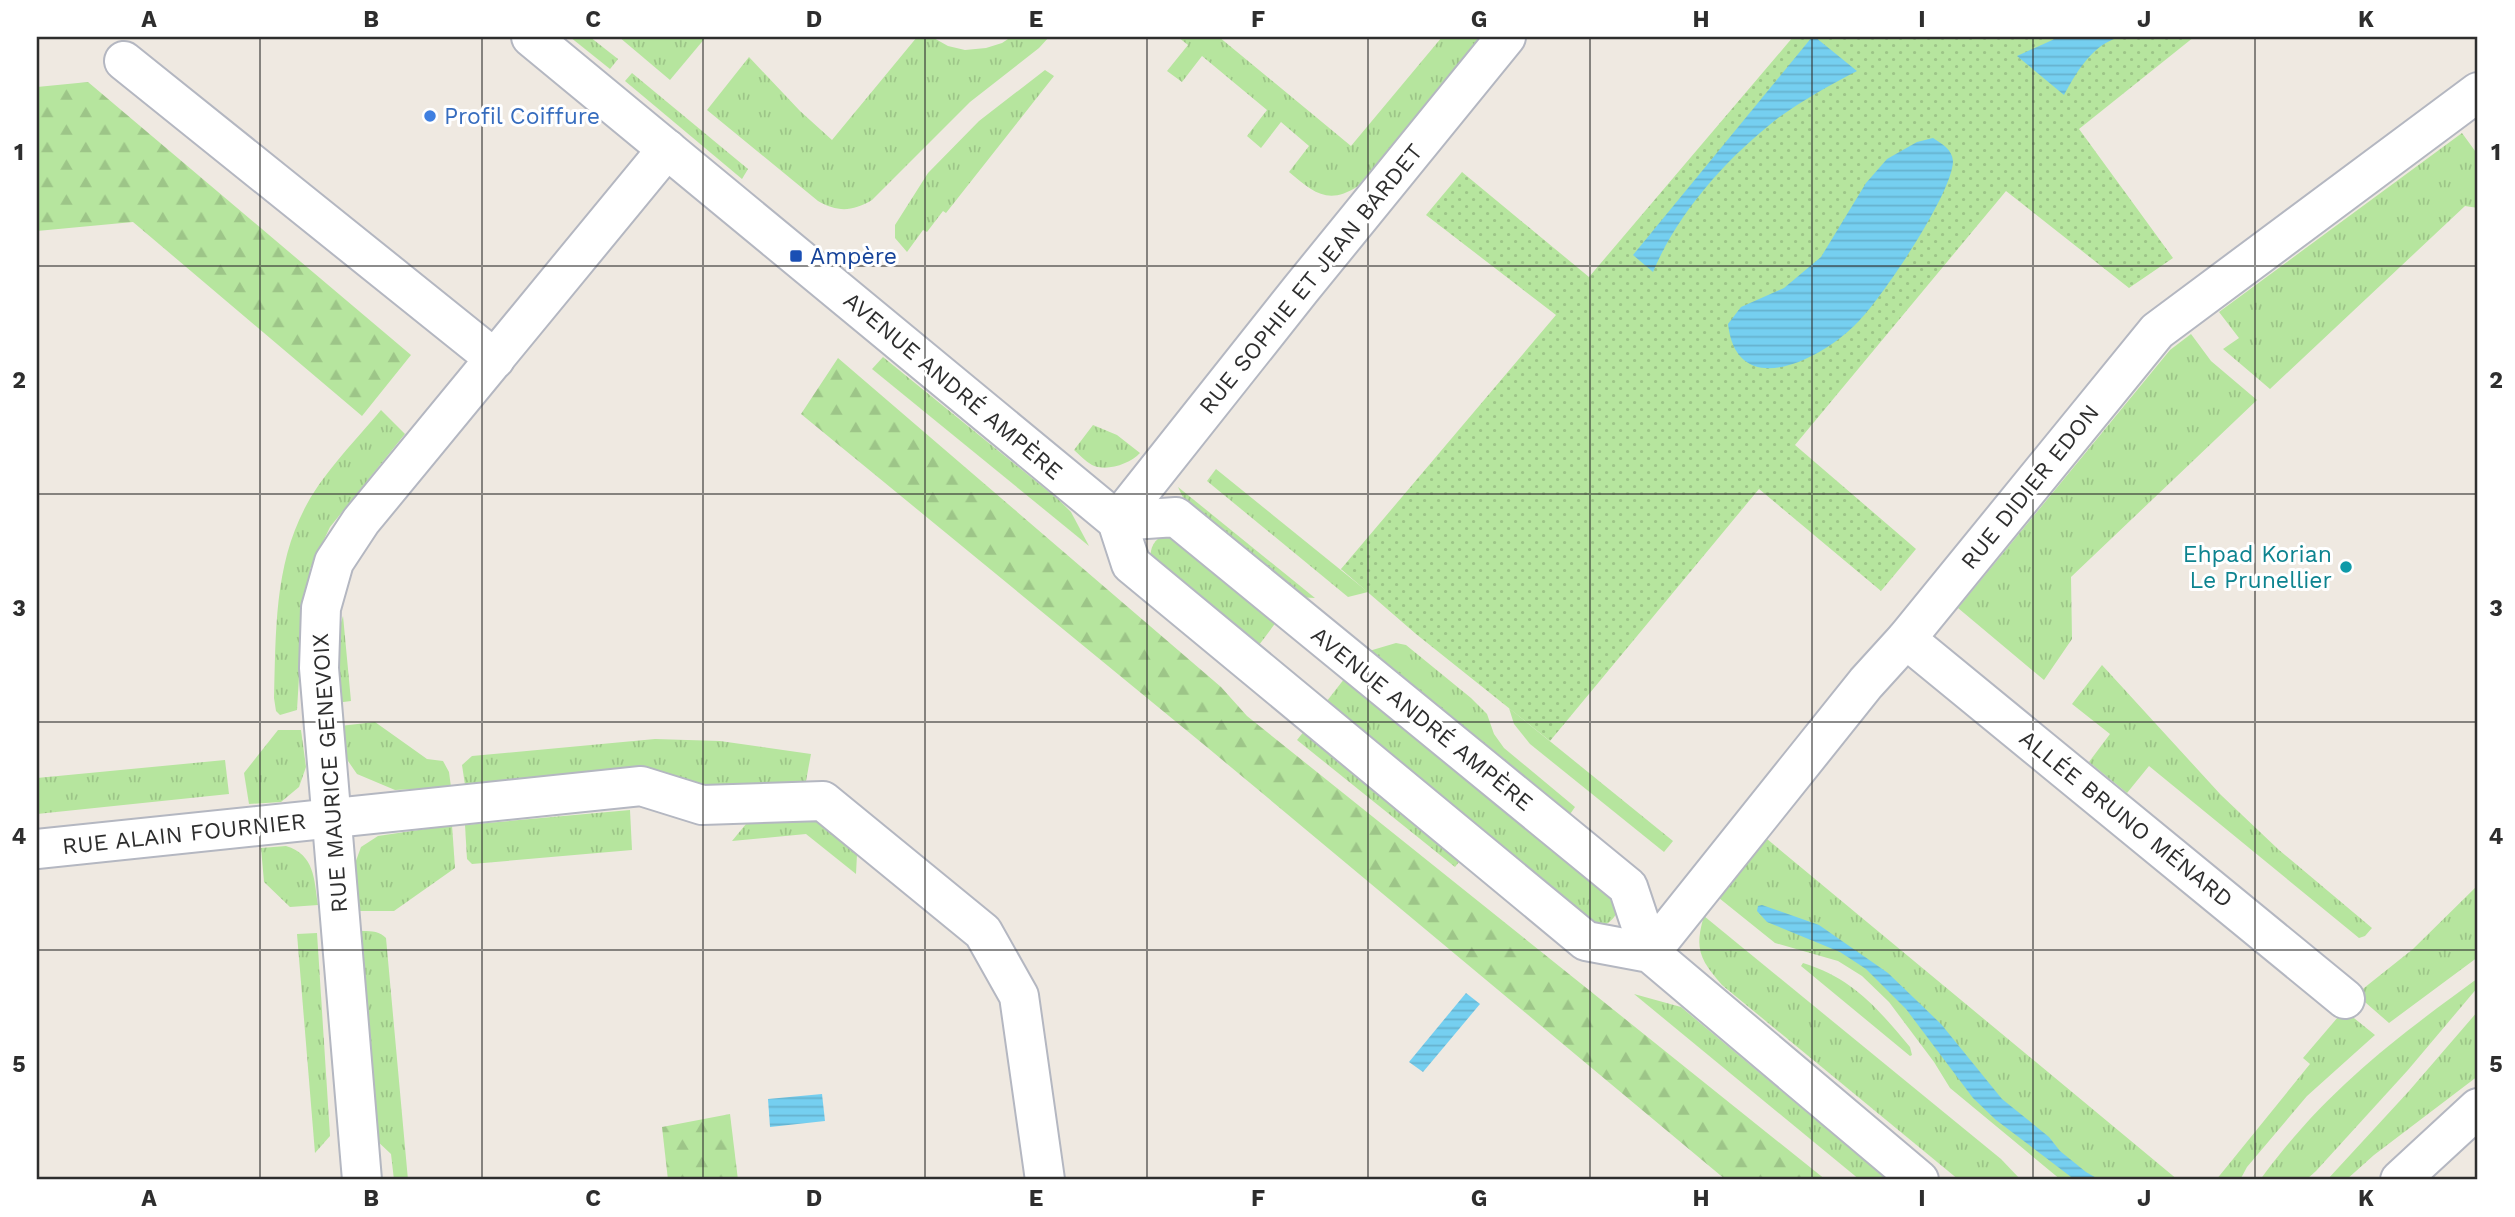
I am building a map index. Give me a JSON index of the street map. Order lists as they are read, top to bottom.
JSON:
{
  "streets": {
    "street": [
      "RUE SOPHIE ET JEAN BARDET",
      "AVENUE ANDRÉ AMPÈRE",
      "RUE DIDIER EDON",
      "RUE MAURICE GENEVOIX",
      "ALLÉE BRUNO MÉNARD",
      "RUE ALAIN FOURNIER"
    ]
  },
  "crossings": [
    ["RUE SOPHIE ET JEAN BARDET", "AVENUE ANDRÉ AMPÈRE"],
    ["AVENUE ANDRÉ AMPÈRE", "RUE DIDIER EDON"],
    ["AVENUE ANDRÉ AMPÈRE", "RUE MAURICE GENEVOIX"],
    ["RUE DIDIER EDON", "ALLÉE BRUNO MÉNARD"],
    ["RUE MAURICE GENEVOIX", "RUE ALAIN FOURNIER"]
  ],
  "places": {
    "other": ["Profil Coiffure", "Ehpad Korian Le Prunellier"],
    "transit": ["Ampère"]
  },
  "grid": {
    "columns": [
      "A",
      "B",
      "C",
      "D",
      "E",
      "F",
      "G",
      "H",
      "I",
      "J",
      "K"
    ],
    "rows": [
      "1",
      "2",
      "3",
      "4",
      "5"
    ]
  }
}
